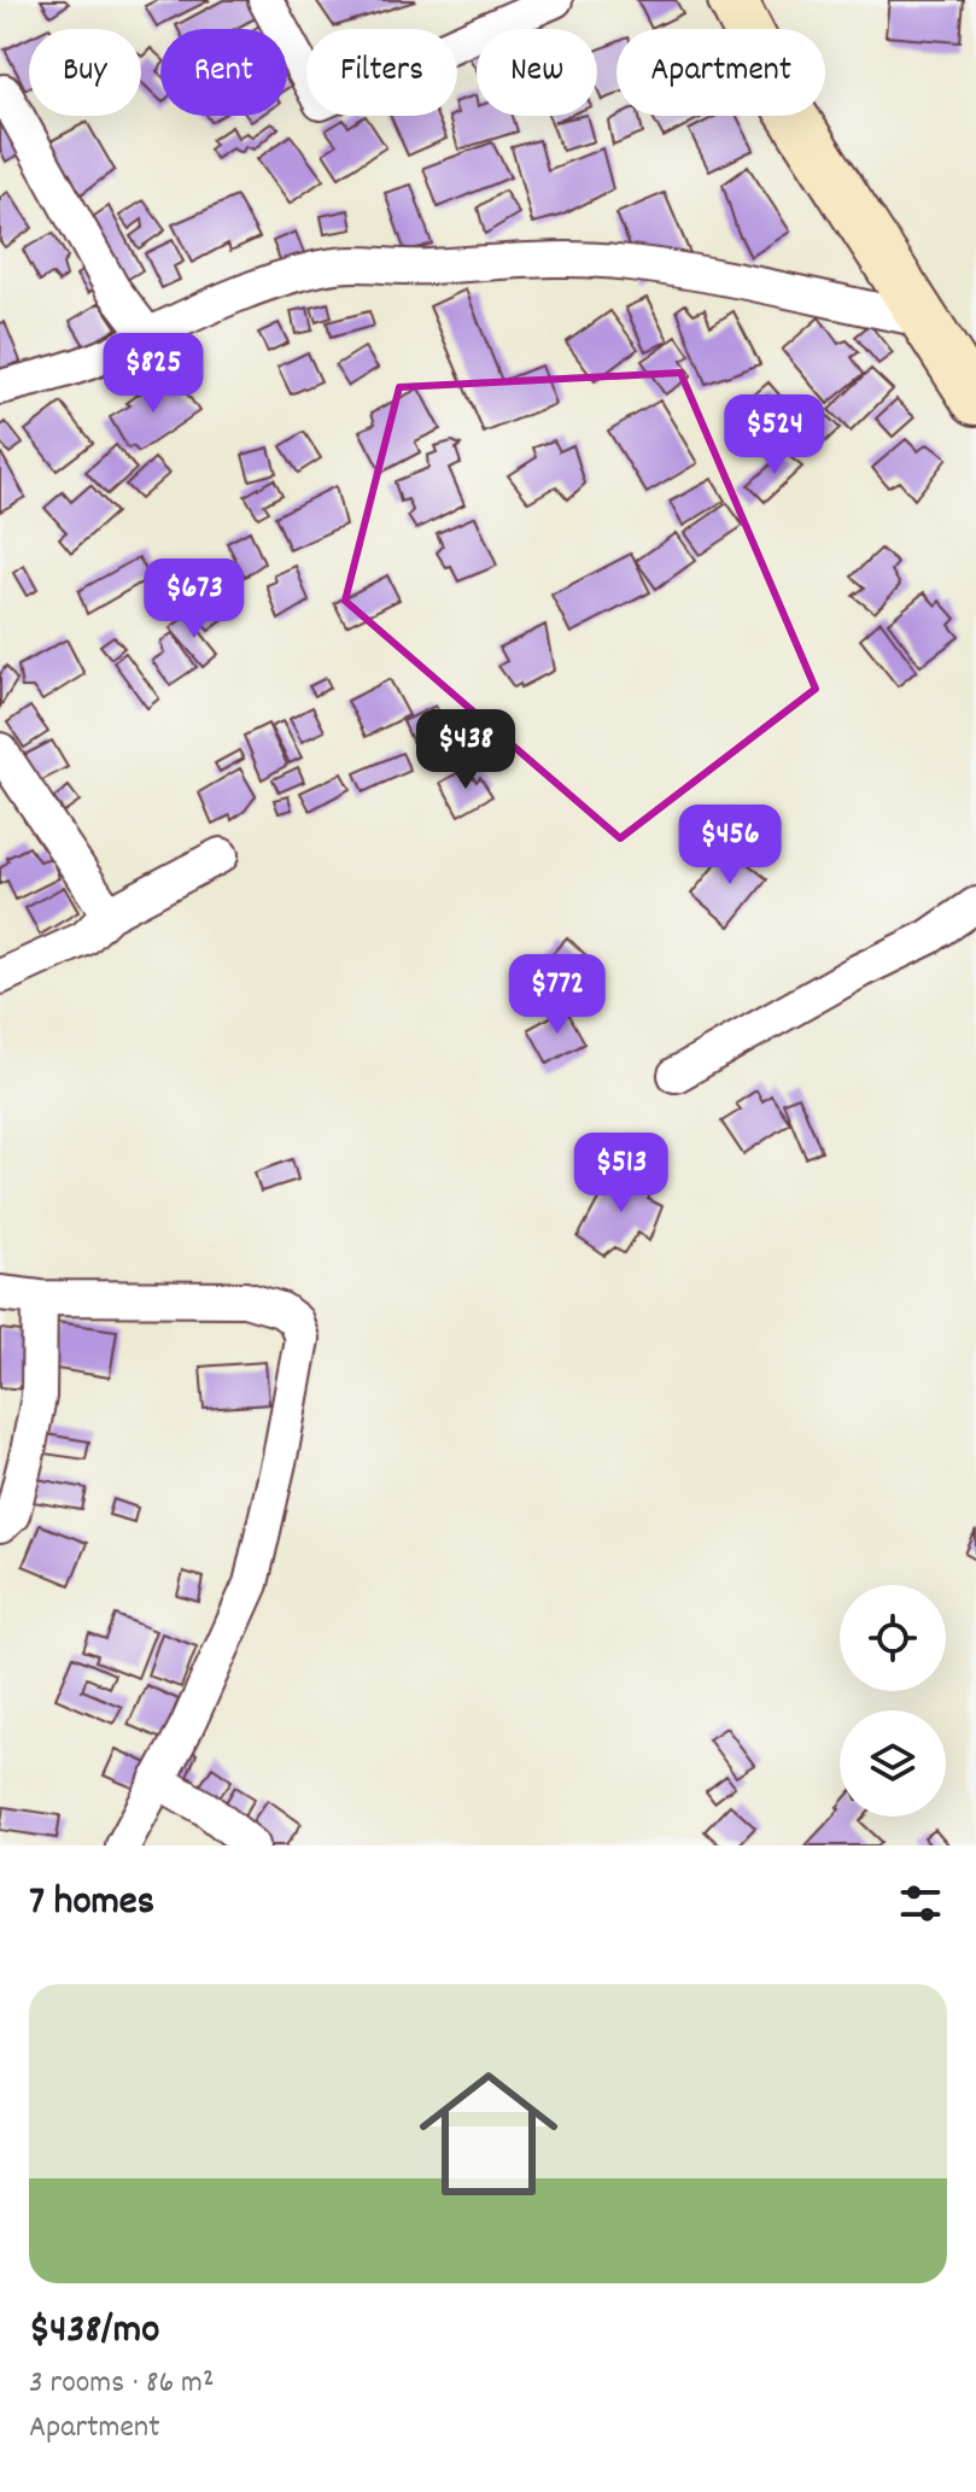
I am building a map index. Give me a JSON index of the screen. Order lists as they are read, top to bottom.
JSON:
{
  "page": {
    "chip": [
      "Buy",
      "Rent",
      "Filters",
      "New",
      "Apartment"
    ],
    "price": [
      "$825",
      "$524",
      "$673",
      "$438",
      "$456",
      "$772",
      "$513"
    ],
    "heading": "7 homes",
    "list": [
      {
        "name": "$438/mo",
        "note": "3 rooms · 86 m² · Apartment"
      }
    ]
  }
}
